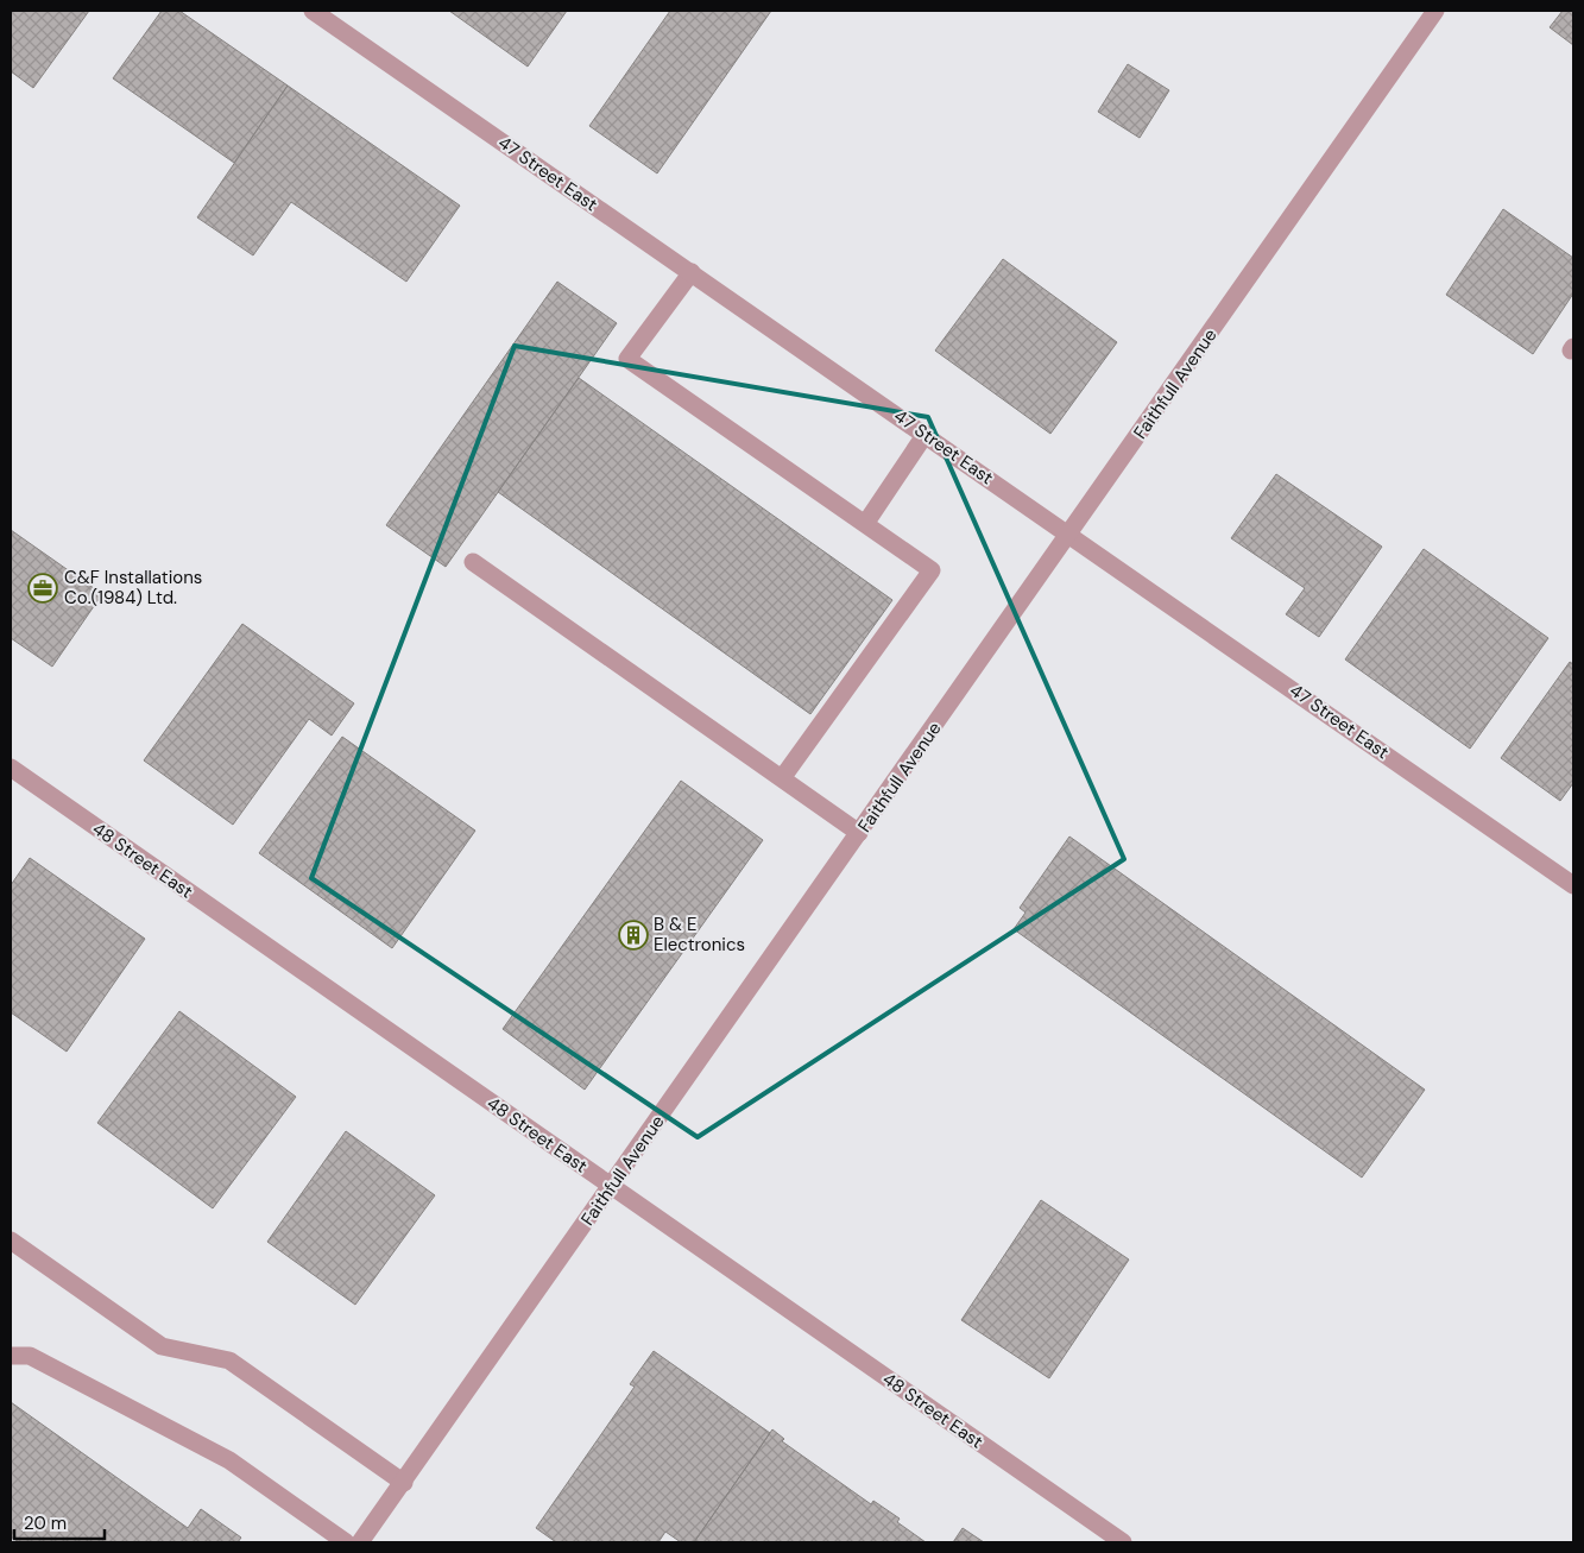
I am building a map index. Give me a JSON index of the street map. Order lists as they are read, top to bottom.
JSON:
{
  "streets": {
    "street": ["47 Street East", "Faithfull Avenue", "48 Street East"]
  },
  "crossings": [
    ["47 Street East", "Faithfull Avenue"],
    ["Faithfull Avenue", "48 Street East"]
  ],
  "places": {
    "office": ["C&F Installations Co.(1984) Ltd."],
    "building": ["B & E Electronics"]
  },
  "scale_bar": "20 m"
}
